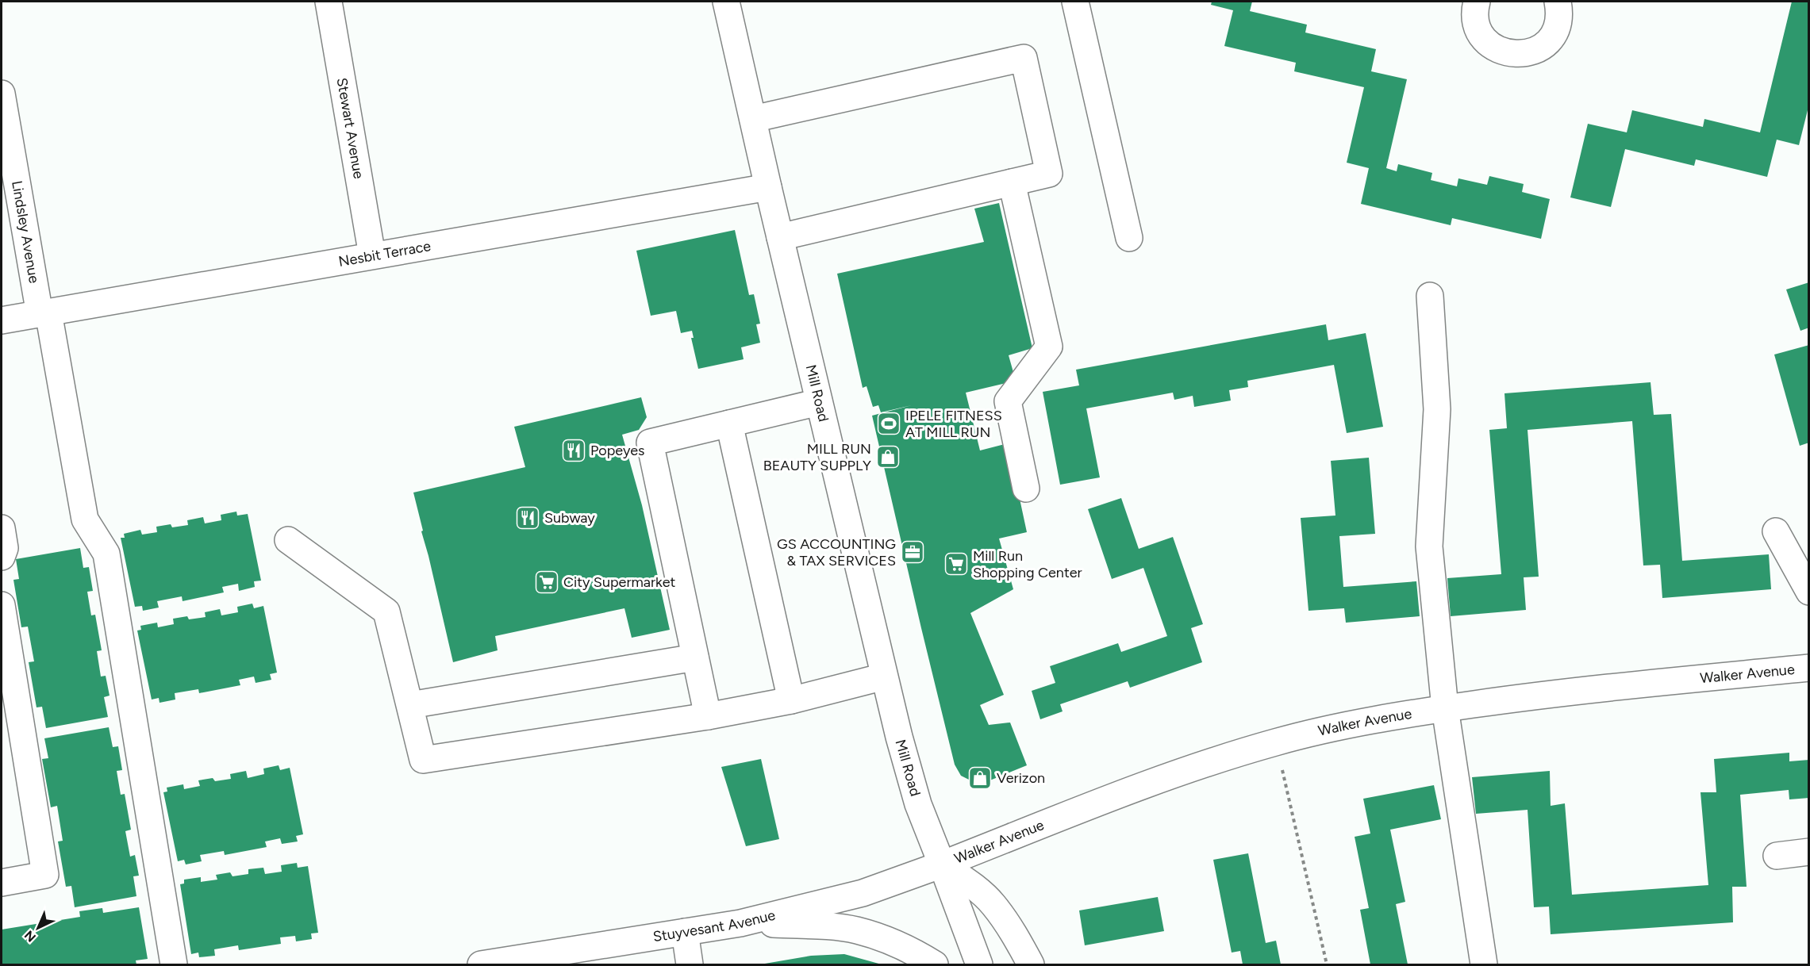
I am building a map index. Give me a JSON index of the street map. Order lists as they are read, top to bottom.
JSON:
{
  "streets": {
    "street": [
      "Stewart Avenue",
      "Lindsley Avenue",
      "Nesbit Terrace",
      "Mill Road",
      "Walker Avenue",
      "Stuyvesant Avenue"
    ]
  },
  "crossings": [
    ["Stewart Avenue", "Nesbit Terrace"],
    ["Lindsley Avenue", "Nesbit Terrace"],
    ["Nesbit Terrace", "Mill Road"],
    ["Mill Road", "Walker Avenue"],
    ["Mill Road", "Stuyvesant Avenue"],
    ["Walker Avenue", "Stuyvesant Avenue"]
  ],
  "places": {
    "sports": ["IPELE FITNESS AT MILL RUN"],
    "restaurant": ["Popeyes", "Subway"],
    "shop": ["MILL RUN BEAUTY SUPPLY", "Verizon"],
    "office": ["GS ACCOUNTING & TAX SERVICES"],
    "supermarket": ["Mill Run Shopping Center", "City Supermarket"]
  },
  "north": "bottom left"
}
